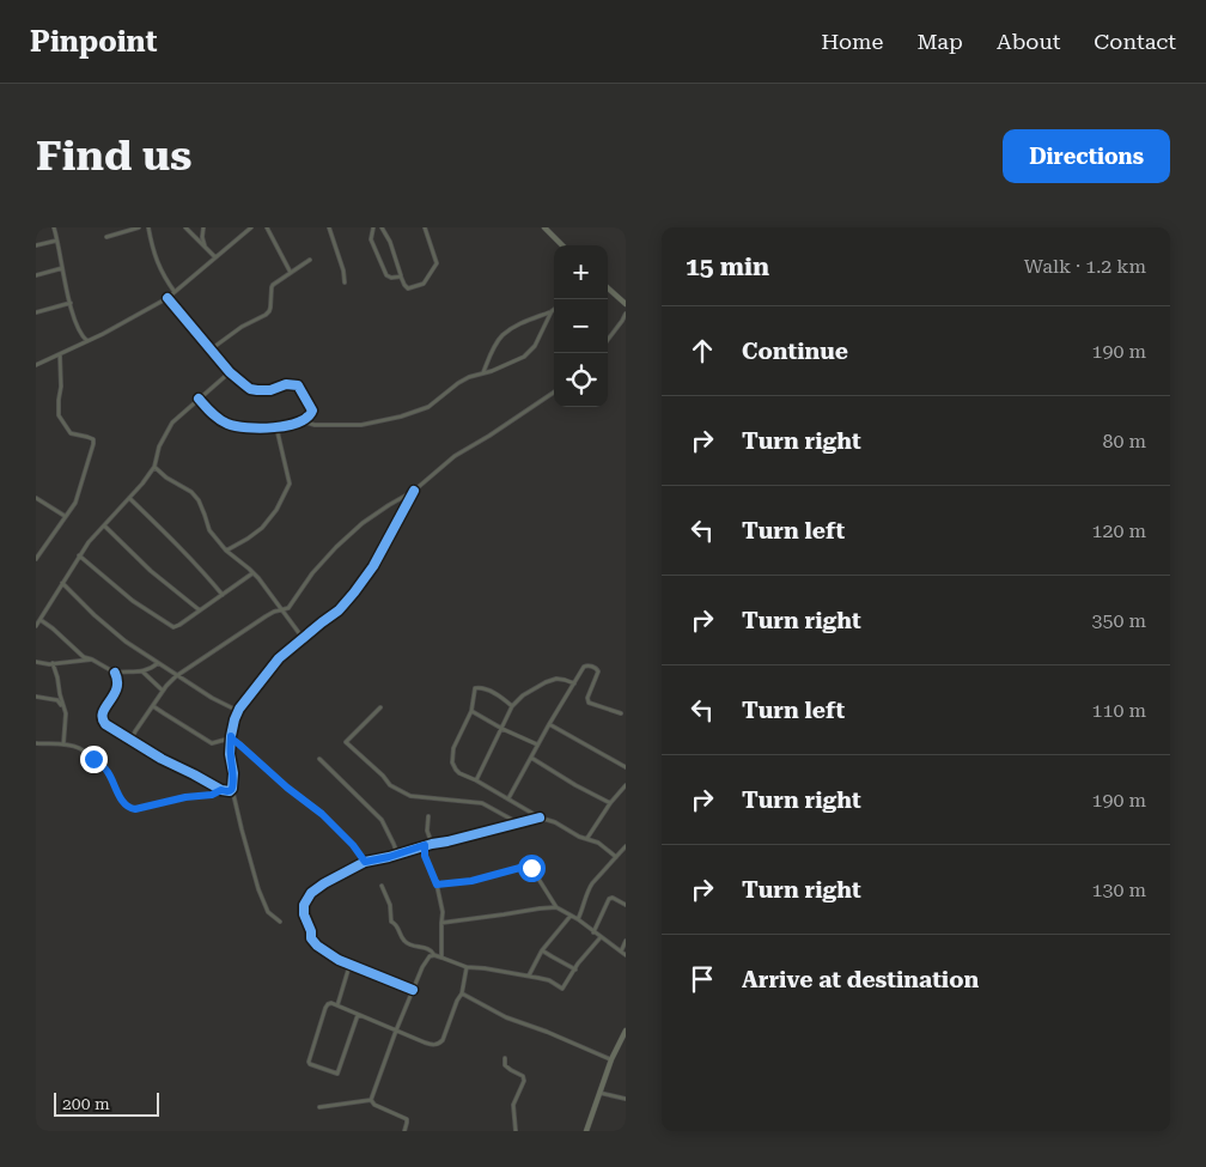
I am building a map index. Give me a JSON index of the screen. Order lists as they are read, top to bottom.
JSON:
{
  "scale_bar": "200 m",
  "page": {
    "header": "Pinpoint",
    "nav": [
      "Home",
      "Map",
      "About",
      "Contact"
    ],
    "buttons": "Directions",
    "title": "Find us",
    "heading": ["15 min", "Walk · 1.2 km"],
    "map_buttons": ["+", "−"],
    "list": [
      ["Continue", "190 m"],
      ["Turn right", "80 m"],
      ["Turn left", "120 m"],
      ["Turn right", "350 m"],
      ["Turn left", "110 m"],
      ["Turn right", "190 m"],
      ["Turn right", "130 m"],
      "Arrive at destination"
    ],
    "scale": "200 m"
  }
}
